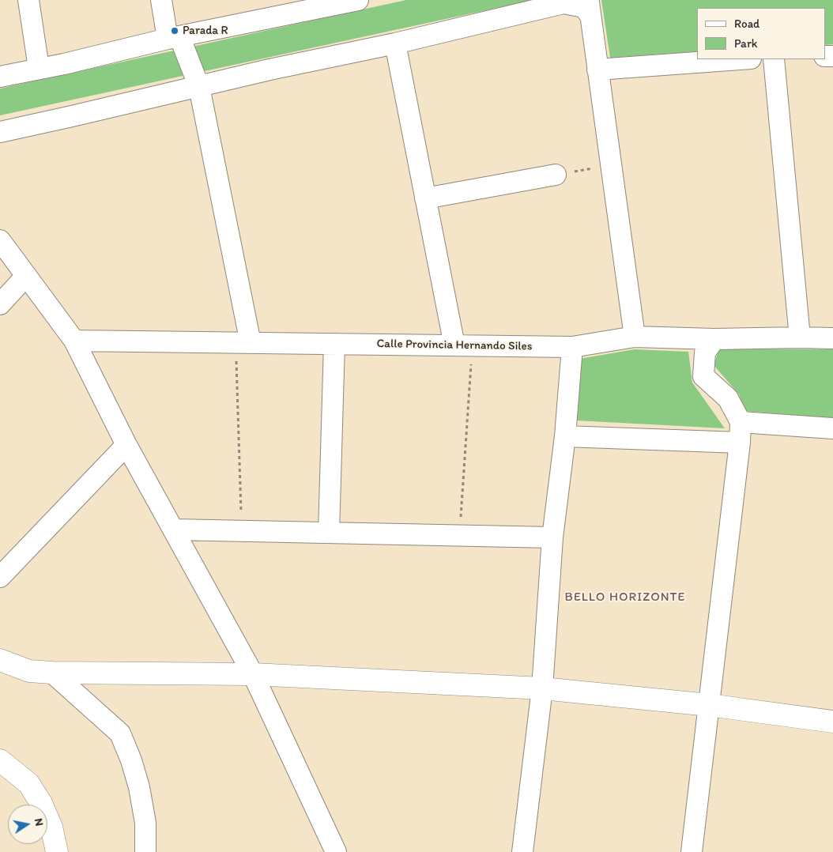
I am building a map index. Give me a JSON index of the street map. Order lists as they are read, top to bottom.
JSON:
{
  "streets": {
    "street": ["Calle Provincia Hernando Siles"]
  },
  "districts": ["BELLO HORIZONTE"],
  "places": ["Parada R"],
  "legend": ["Road", "Park"],
  "north": "right"
}
